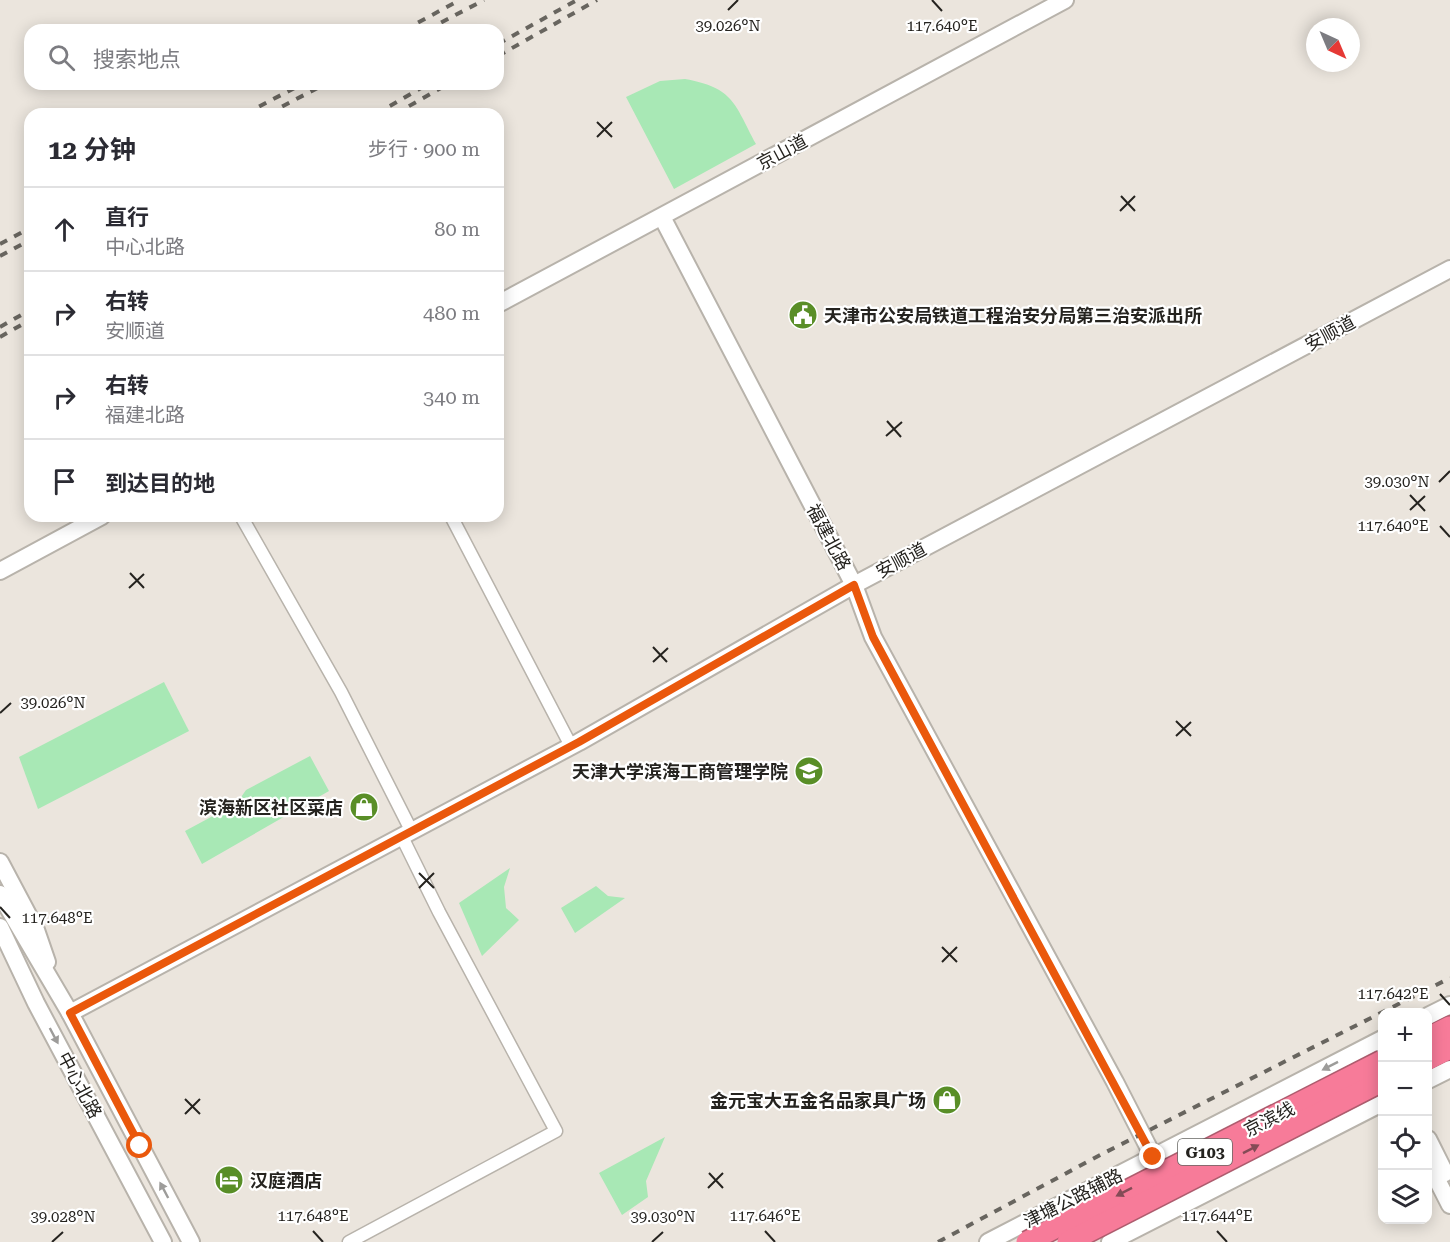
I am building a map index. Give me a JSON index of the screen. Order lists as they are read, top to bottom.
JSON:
{
  "streets": {
    "highway": ["京滨线", "G103"],
    "street": [
      "京山道",
      "安顺道",
      "福建北路",
      "中心北路",
      "津塘公路辅路"
    ]
  },
  "crossings": [
    ["京山道", "福建北路"],
    ["安顺道", "福建北路"],
    ["安顺道", "中心北路"],
    ["福建北路", "津塘公路辅路"]
  ],
  "places": {
    "public building": ["天津市公安局铁道工程治安分局第三治安派出所"],
    "school or university": ["天津大学滨海工商管理学院"],
    "shop": ["滨海新区社区菜店", "金元宝大五金名品家具广场"],
    "hotel": ["汉庭酒店"]
  },
  "north": "bottom right",
  "page": {
    "search": "搜索地点",
    "heading": ["12 分钟", "步行 · 900 m"],
    "list": [
      ["直行", "中心北路", "80 m"],
      ["右转", "安顺道", "480 m"],
      ["右转", "福建北路", "340 m"],
      "到达目的地"
    ],
    "map_buttons": ["+", "−"]
  },
  "coordinates": [
    "39.026°N",
    "117.640°E",
    "39.030°N",
    "117.648°E",
    "117.642°E",
    "117.646°E",
    "117.644°E",
    "39.028°N"
  ]
}
